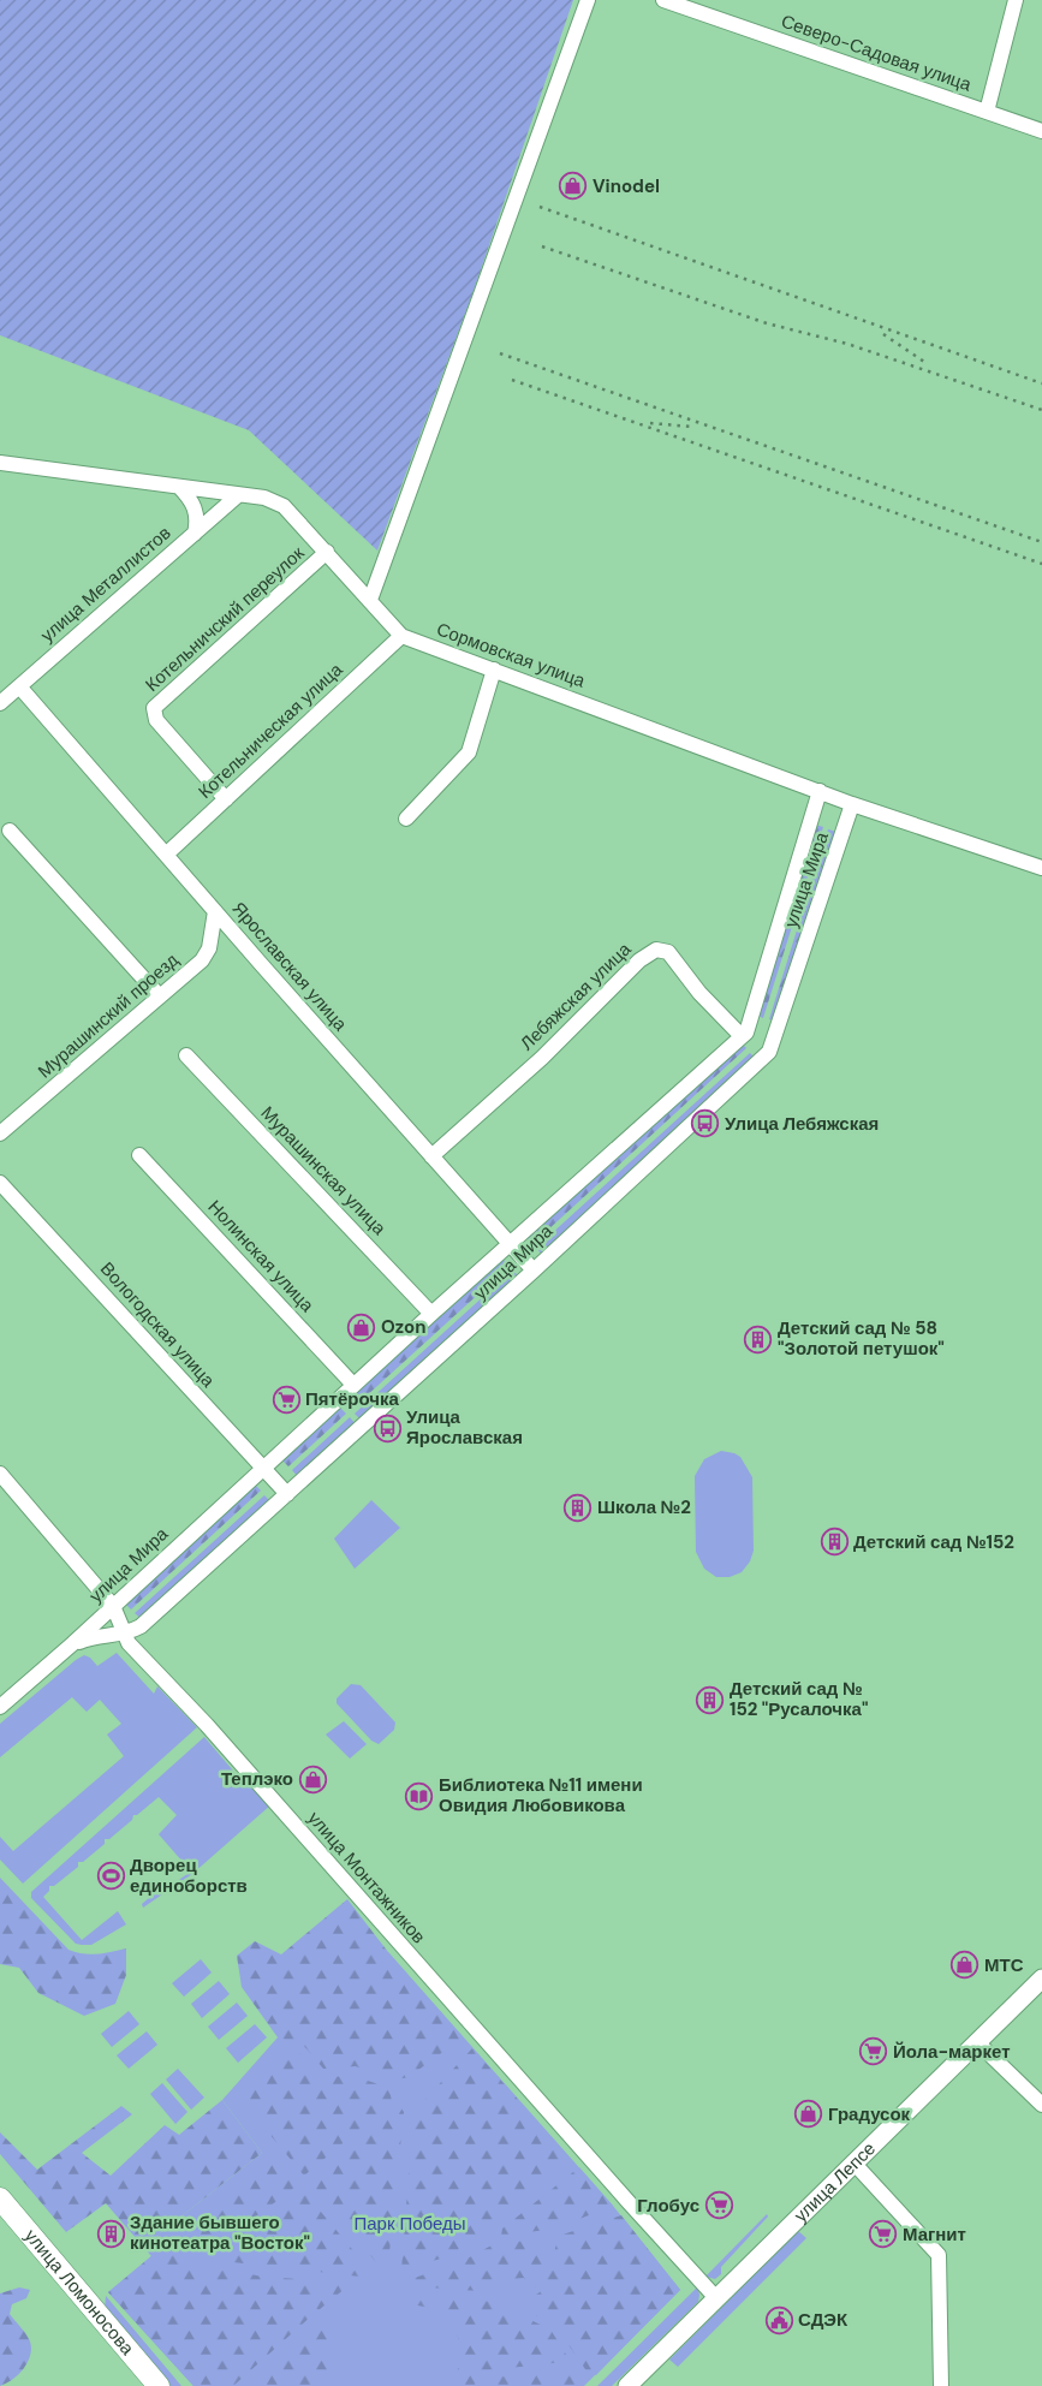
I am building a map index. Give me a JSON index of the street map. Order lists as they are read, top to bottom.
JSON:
{
  "streets": {
    "highway": ["улица Ломоносова"],
    "main road": ["улица Лепсе"],
    "street": [
      "Северо-Садовая улица",
      "улица Металлистов",
      "Котельничский переулок",
      "Сормовская улица",
      "Котельническая улица",
      "улица Мира",
      "Ярославская улица",
      "Лебяжская улица",
      "Мурашинский проезд",
      "Мурашинская улица",
      "Нолинская улица",
      "Вологодская улица",
      "улица Монтажников"
    ]
  },
  "crossings": [
    ["улица Металлистов", "Сормовская улица"],
    ["улица Металлистов", "Ярославская улица"],
    ["Котельничский переулок", "Сормовская улица"],
    ["Котельничский переулок", "Котельническая улица"],
    ["Сормовская улица", "Котельническая улица"],
    ["Сормовская улица", "улица Мира"],
    ["Котельническая улица", "Ярославская улица"],
    ["улица Мира", "Ярославская улица"],
    ["улица Мира", "Лебяжская улица"],
    ["улица Мира", "Мурашинская улица"],
    ["улица Мира", "Нолинская улица"],
    ["улица Мира", "Вологодская улица"],
    ["улица Мира", "улица Монтажников"],
    ["Ярославская улица", "Лебяжская улица"],
    ["Ярославская улица", "Мурашинский проезд"],
    ["улица Монтажников", "улица Лепсе"]
  ],
  "parks": ["Парк Победы"],
  "places": {
    "shop": [
      "Vinodel",
      "Ozon",
      "Теплэко",
      "МТС",
      "Градусок"
    ],
    "bus stop": ["Улица Лебяжская", "Улица Ярославская"],
    "building": [
      "Детский сад № 58 \"Золотой петушок\"",
      "Школа №2",
      "Детский сад №152",
      "Детский сад № 152 \"Русалочка\"",
      "Здание бывшего кинотеатра \"Восток\""
    ],
    "supermarket": [
      "Пятёрочка",
      "Йола-маркет",
      "Глобус",
      "Магнит"
    ],
    "library": ["Библиотека №11 имени Овидия Любовикова"],
    "sports": ["Дворец единоборств"],
    "public building": ["СДЭК"]
  }
}
